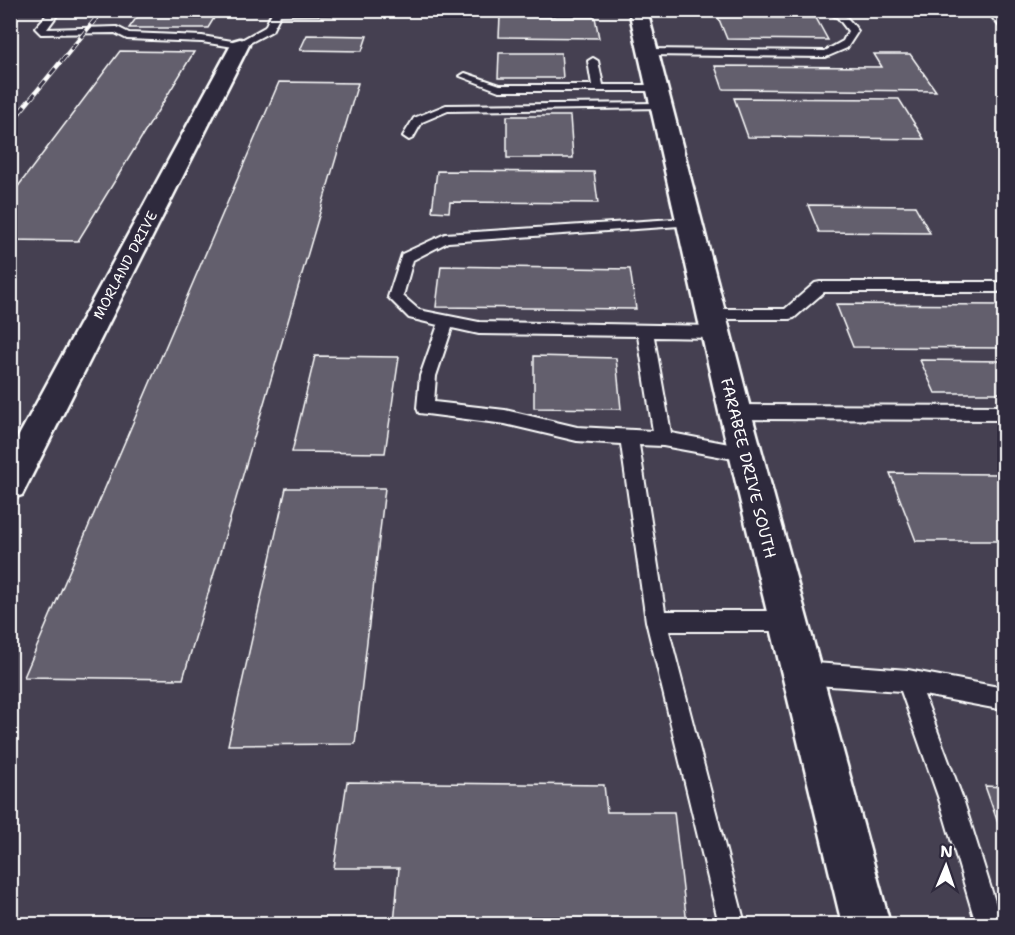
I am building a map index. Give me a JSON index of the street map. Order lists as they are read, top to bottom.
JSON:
{
  "streets": {
    "street": ["MORLAND DRIVE", "FARABEE DRIVE SOUTH"]
  },
  "north": "top"
}
